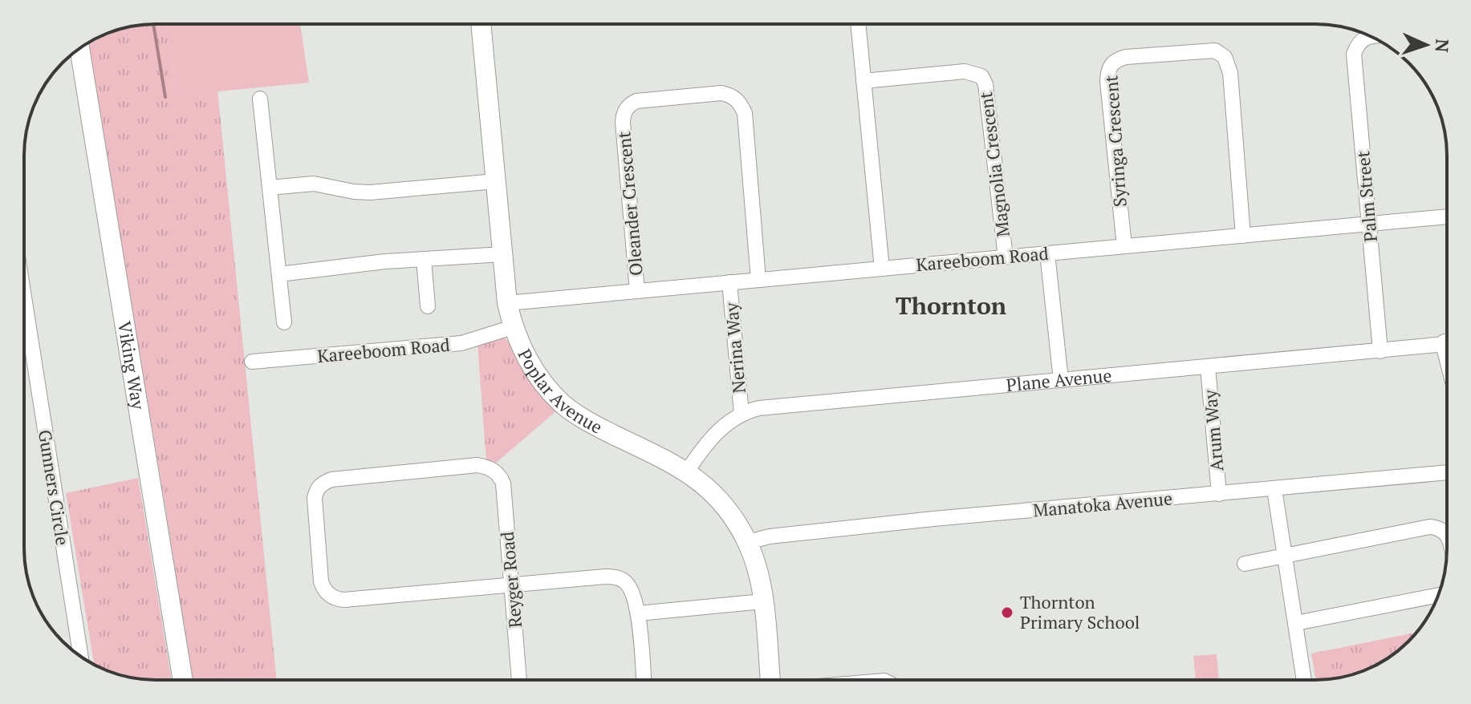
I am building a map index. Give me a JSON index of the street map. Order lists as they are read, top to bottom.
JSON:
{
  "streets": {
    "street": [
      "Syringa Crescent",
      "Magnolia Crescent",
      "Palm Street",
      "Oleander Crescent",
      "Kareeboom Road",
      "Nerina Way",
      "Viking Way",
      "Plane Avenue",
      "Poplar Avenue",
      "Arum Way",
      "Gunners Circle",
      "Manatoka Avenue",
      "Reyger Road"
    ]
  },
  "crossings": [
    ["Syringa Crescent", "Kareeboom Road"],
    ["Magnolia Crescent", "Kareeboom Road"],
    ["Palm Street", "Kareeboom Road"],
    ["Palm Street", "Plane Avenue"],
    ["Oleander Crescent", "Kareeboom Road"],
    ["Kareeboom Road", "Nerina Way"],
    ["Kareeboom Road", "Poplar Avenue"],
    ["Nerina Way", "Plane Avenue"],
    ["Plane Avenue", "Poplar Avenue"],
    ["Plane Avenue", "Arum Way"],
    ["Poplar Avenue", "Manatoka Avenue"],
    ["Arum Way", "Manatoka Avenue"]
  ],
  "districts": ["Thornton"],
  "places": ["Thornton Primary School"],
  "north": "right"
}
